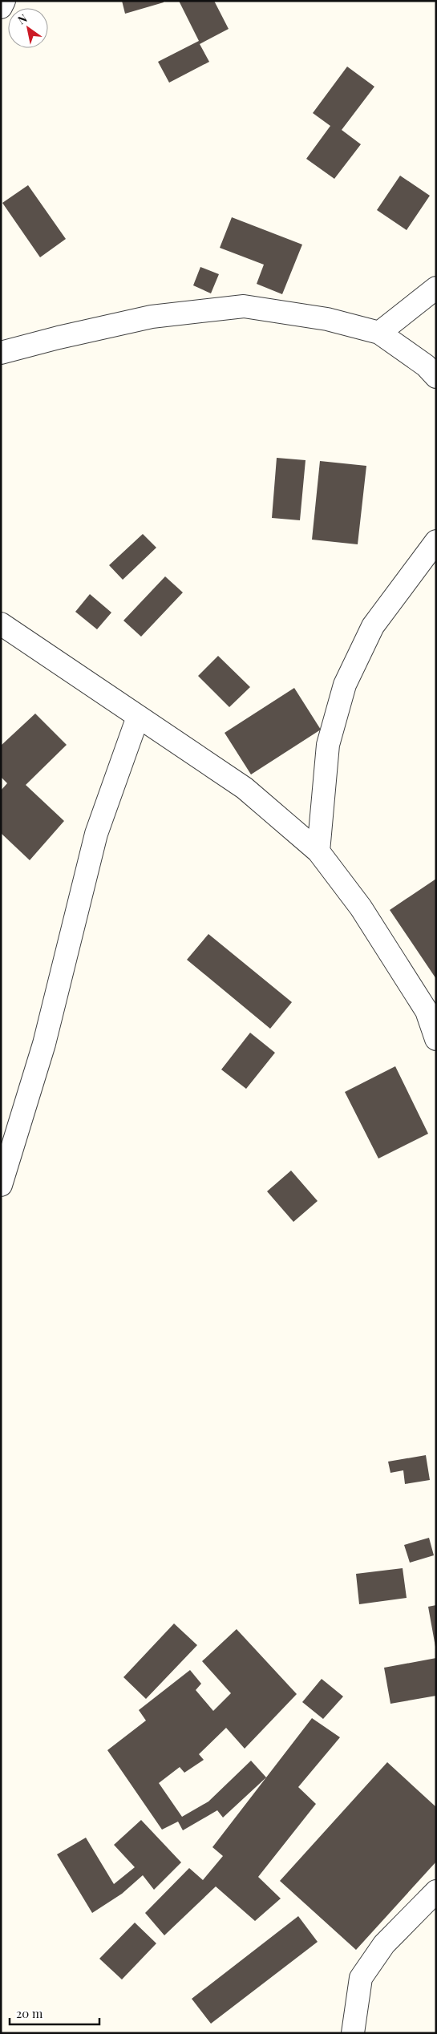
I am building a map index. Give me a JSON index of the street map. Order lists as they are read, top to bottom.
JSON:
{
  "scale_bar": "20 m",
  "north": "top left"
}
